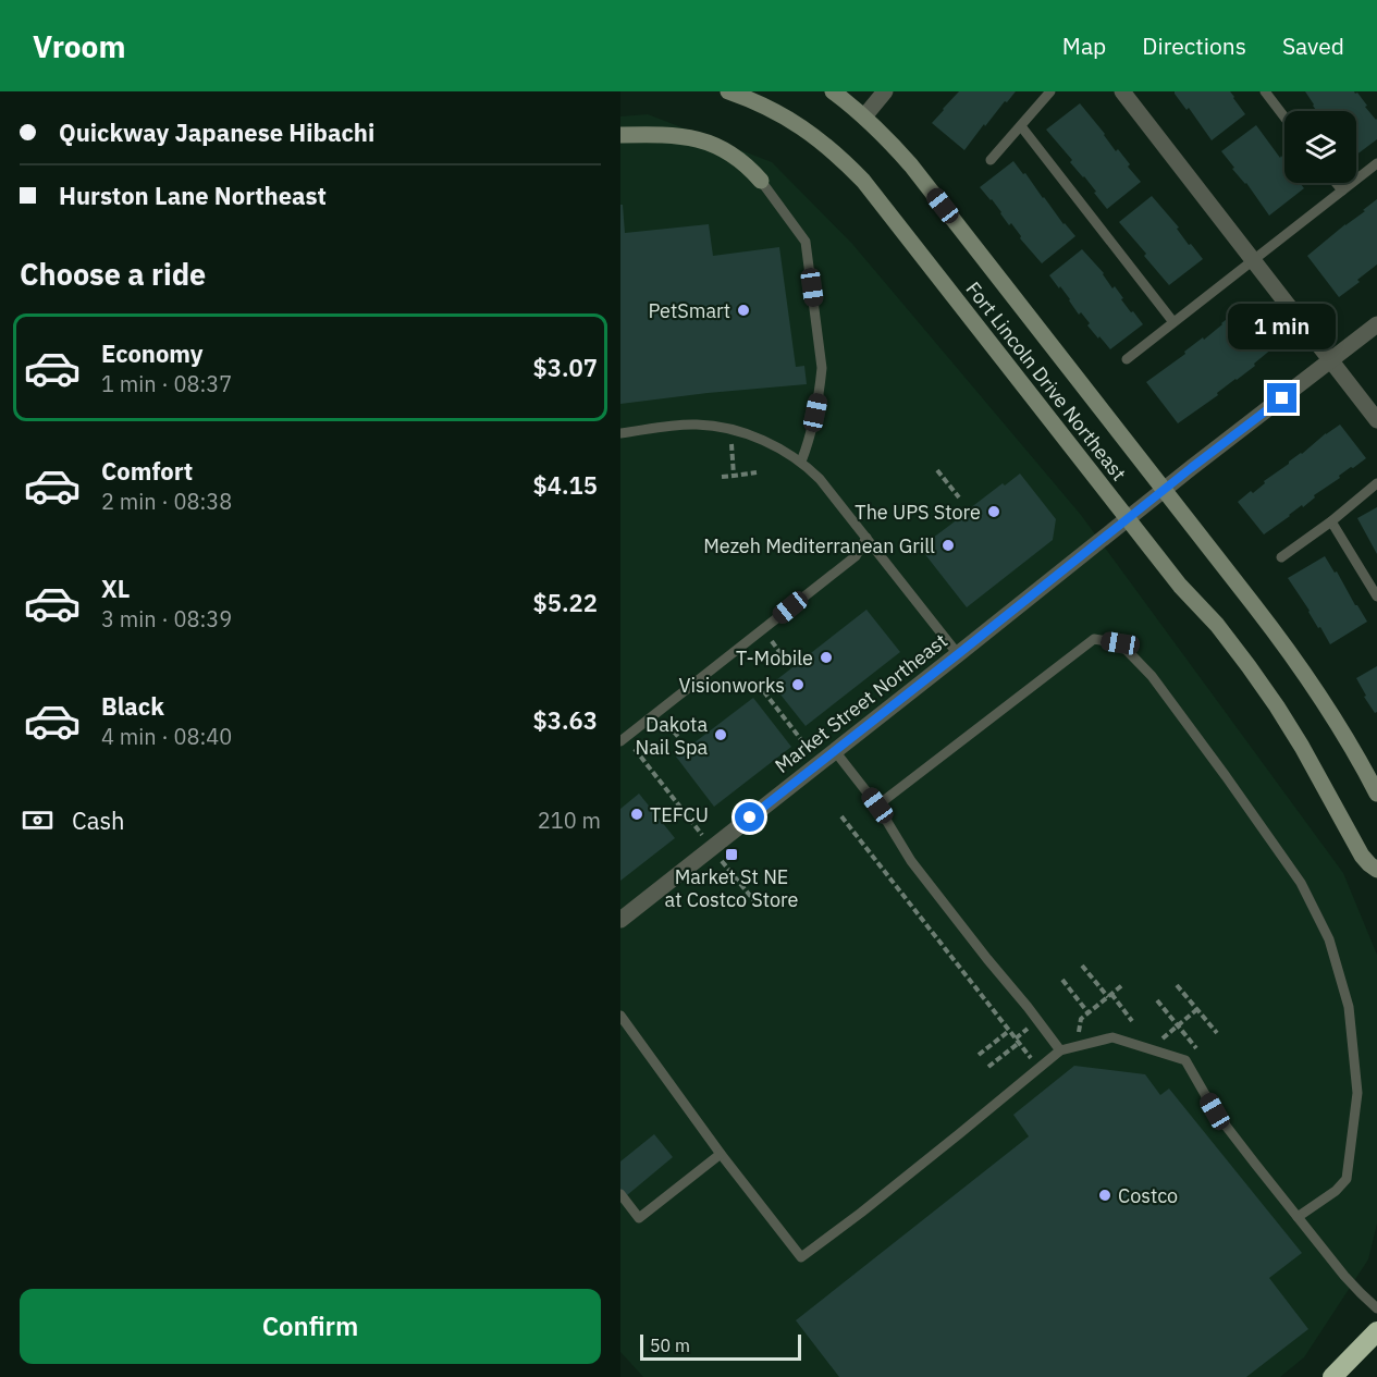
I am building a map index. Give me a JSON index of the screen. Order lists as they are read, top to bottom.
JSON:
{
  "streets": {
    "street": ["Fort Lincoln Drive Northeast", "Market Street Northeast"]
  },
  "crossings": [
    ["Fort Lincoln Drive Northeast", "Market Street Northeast"]
  ],
  "places": {
    "other": [
      "PetSmart",
      "The UPS Store",
      "Mezeh Mediterranean Grill",
      "T-Mobile",
      "Visionworks",
      "Dakota Nail Spa",
      "TEFCU",
      "Costco"
    ],
    "transit": ["Market St NE at Costco Store"]
  },
  "scale_bar": "50 m",
  "page": {
    "header": "Vroom",
    "nav": ["Map", "Directions", "Saved"],
    "banner": ["Quickway Japanese Hibachi", "Hurston Lane Northeast"],
    "heading": "Choose a ride",
    "bubble": "1 min",
    "list": [
      {
        "name": "Economy",
        "note": "1 min · 08:37",
        "value": "$3.07"
      },
      {
        "name": "Comfort",
        "note": "2 min · 08:38",
        "value": "$4.15"
      },
      {
        "name": "XL",
        "note": "3 min · 08:39",
        "value": "$5.22"
      },
      {
        "name": "Black",
        "note": "4 min · 08:40",
        "value": "$3.63"
      }
    ],
    "pay": ["Cash", "210 m"],
    "buttons": "Confirm",
    "scale": "50 m"
  }
}
